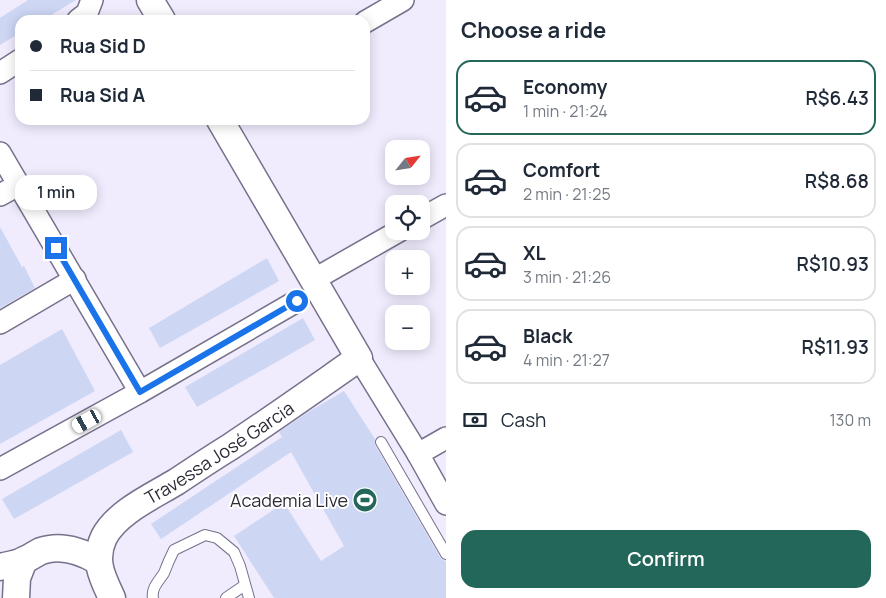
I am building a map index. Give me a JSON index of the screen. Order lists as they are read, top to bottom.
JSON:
{
  "streets": {
    "street": ["Travessa José Garcia"]
  },
  "places": {
    "sports": ["Academia Live"]
  },
  "north": "top right",
  "page": {
    "heading": "Choose a ride",
    "banner": ["Rua Sid D", "Rua Sid A"],
    "list": [
      {
        "name": "Economy",
        "note": "1 min · 21:24",
        "value": "R$6.43"
      },
      {
        "name": "Comfort",
        "note": "2 min · 21:25",
        "value": "R$8.68"
      },
      {
        "name": "XL",
        "note": "3 min · 21:26",
        "value": "R$10.93"
      },
      {
        "name": "Black",
        "note": "4 min · 21:27",
        "value": "R$11.93"
      }
    ],
    "map_buttons": ["+", "−"],
    "bubble": "1 min",
    "pay": ["Cash", "130 m"],
    "buttons": "Confirm"
  }
}
